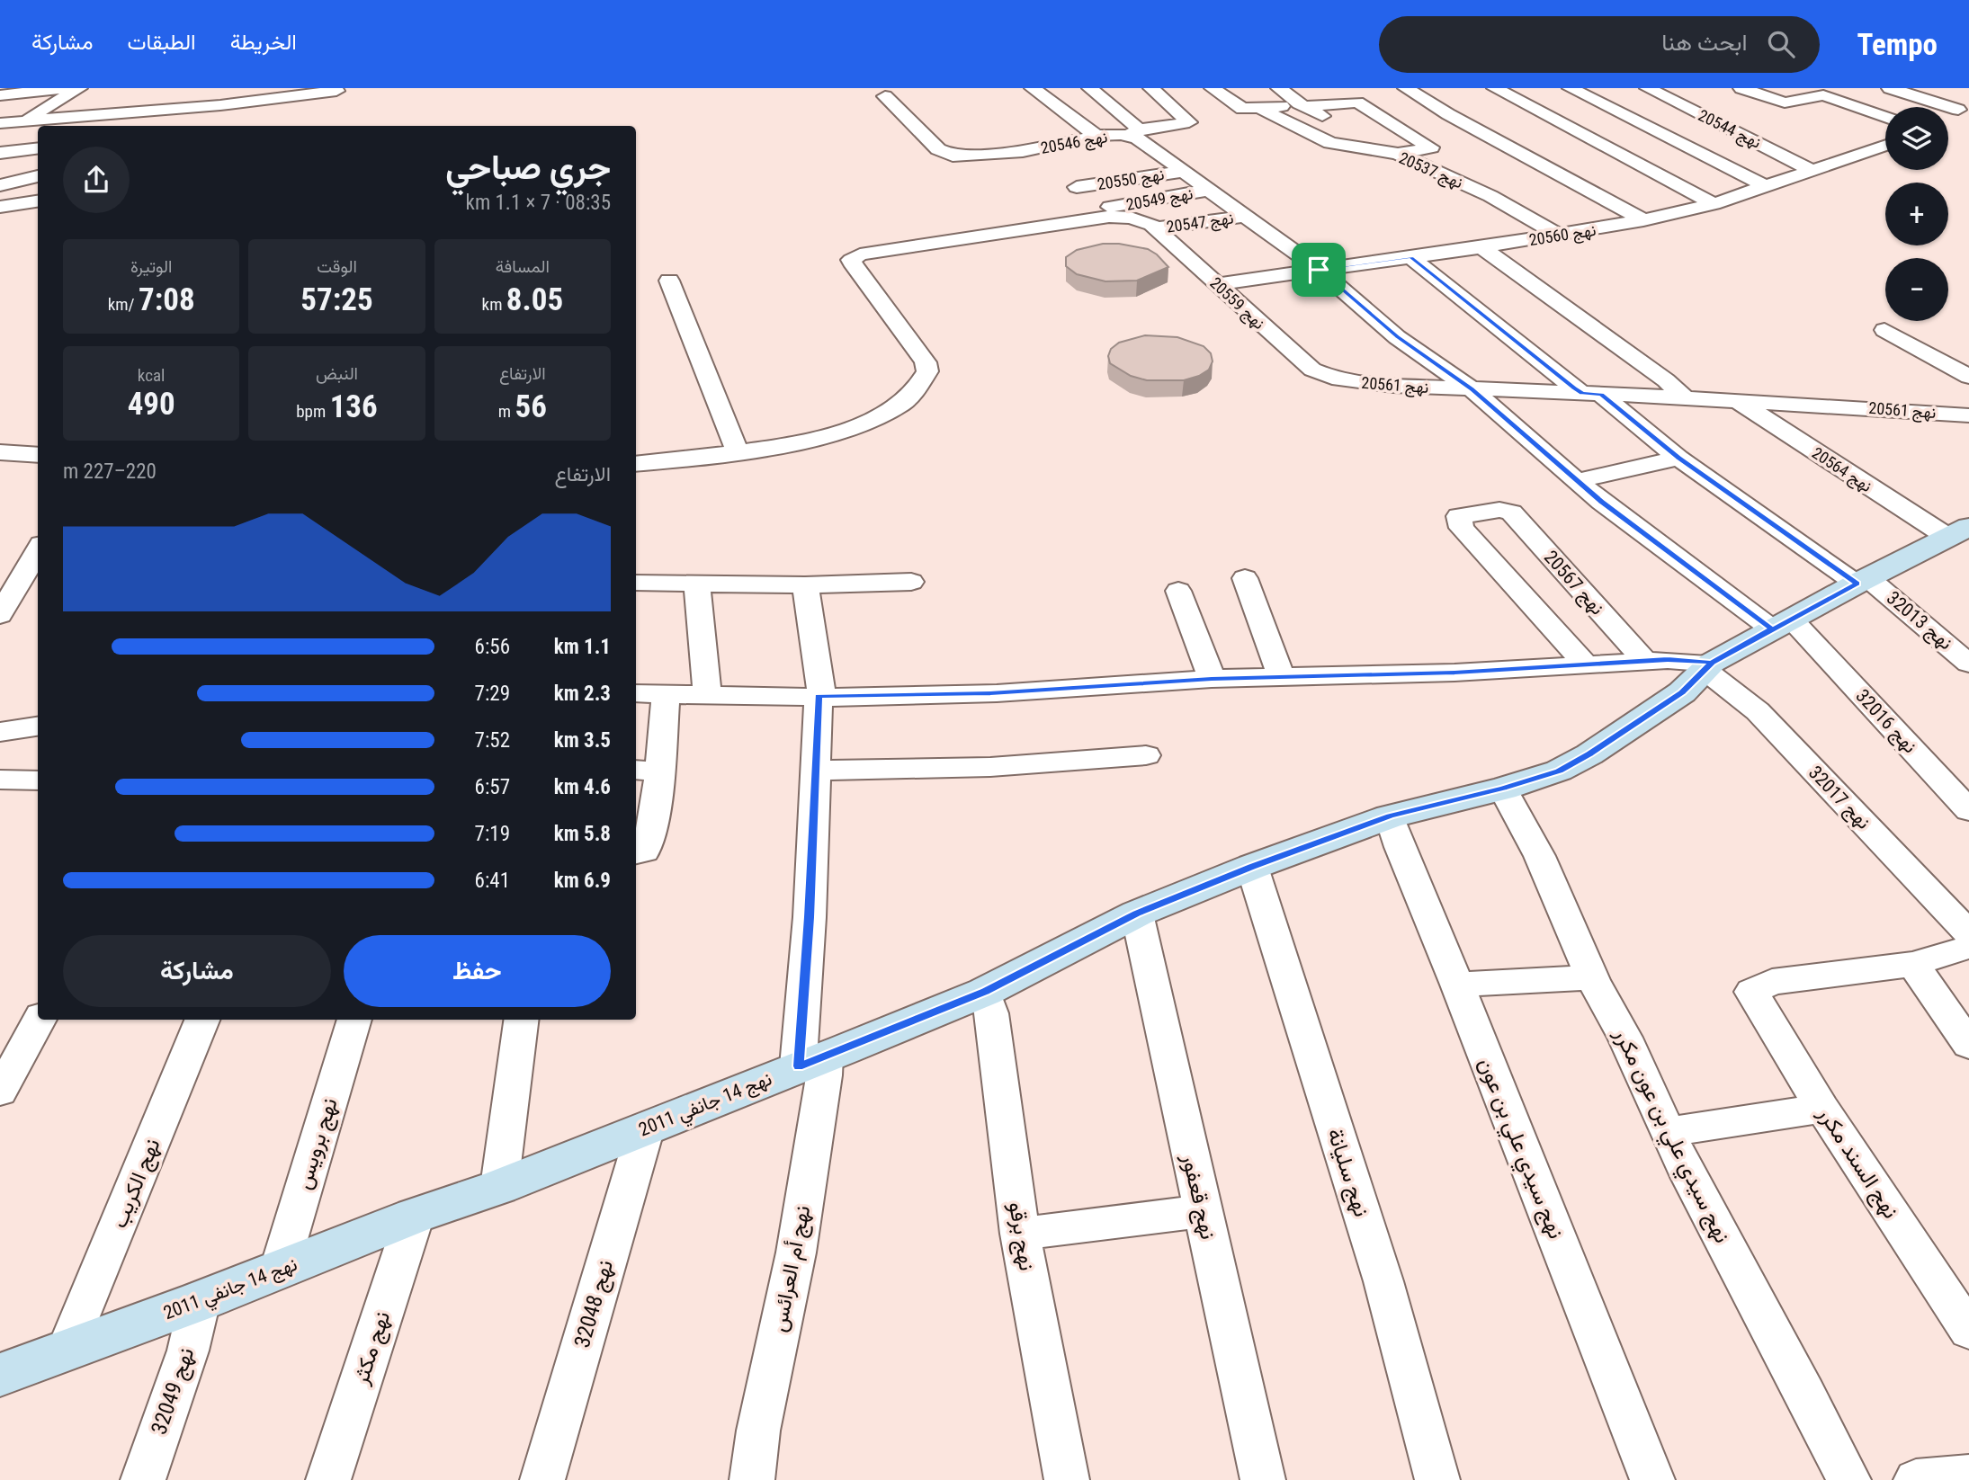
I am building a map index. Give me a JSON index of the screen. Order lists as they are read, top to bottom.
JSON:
{
  "streets": {
    "street": [
      "نهج 20544",
      "نهج 20546",
      "نهج 20537",
      "نهج 20550",
      "نهج 20549",
      "نهج 20547",
      "نهج 20560",
      "نهج 20559",
      "نهج 20561",
      "نهج 20564",
      "نهج 20567",
      "نهج 32013",
      "نهج 32016",
      "نهج 32017",
      "نهج 14 جانفي 2011",
      "نهج سيدي علي بن عون مكرر",
      "نهج برويس",
      "نهج سيدي علي بن عون",
      "نهج السند مكرر",
      "نهج سليانة",
      "نهج الكريب",
      "نهج قعفور",
      "نهج برقو",
      "نهج أم العرائس",
      "نهج 32048",
      "نهج مكثر",
      "نهج 32049"
    ]
  },
  "crossings": [
    ["نهج 20544", "نهج 20560"],
    ["نهج 20546", "نهج 20550"],
    ["نهج 20546", "نهج 20549"],
    ["نهج 20546", "نهج 20547"],
    ["نهج 20546", "نهج 20560"],
    ["نهج 20546", "نهج 20561"],
    ["نهج 20546", "نهج 32016"],
    ["نهج 20537", "نهج 20560"],
    ["نهج 20547", "نهج 20559"],
    ["نهج 20560", "نهج 20559"],
    ["نهج 20560", "نهج 32013"],
    ["نهج 20559", "نهج 20561"],
    ["نهج 20561", "نهج 20564"],
    ["نهج 20561", "نهج 32013"],
    ["نهج 20564", "نهج 14 جانفي 2011"],
    ["نهج 32013", "نهج 14 جانفي 2011"],
    ["نهج 32016", "نهج 14 جانفي 2011"],
    ["نهج 32017", "نهج 14 جانفي 2011"],
    ["نهج 14 جانفي 2011", "نهج سيدي علي بن عون مكرر"],
    ["نهج 14 جانفي 2011", "نهج برويس"],
    ["نهج 14 جانفي 2011", "نهج سيدي علي بن عون"],
    ["نهج 14 جانفي 2011", "نهج سليانة"],
    ["نهج 14 جانفي 2011", "نهج الكريب"],
    ["نهج 14 جانفي 2011", "نهج قعفور"],
    ["نهج 14 جانفي 2011", "نهج برقو"],
    ["نهج 14 جانفي 2011", "نهج أم العرائس"],
    ["نهج 14 جانفي 2011", "نهج 32048"],
    ["نهج 14 جانفي 2011", "نهج مكثر"],
    ["نهج 14 جانفي 2011", "نهج 32049"]
  ],
  "page": {
    "header": "Tempo",
    "search": "ابحث هنا",
    "nav": ["الخريطة", "الطبقات", "مشاركة"],
    "map_buttons": ["+", "−"],
    "heading": ["جري صباحي", "08:35 · 7 × 1.1 km"],
    "stats": [
      ["المسافة", "8.05 km"],
      ["الوقت", "57:25"],
      ["الوتيرة", "7:08 /km"],
      ["الارتفاع", "56 m"],
      ["النبض", "136 bpm"],
      ["kcal", "490"]
    ],
    "chart": ["الارتفاع", "220–227 m"],
    "list": [
      {
        "name": "1.1 km",
        "note": "6:56"
      },
      {
        "name": "2.3 km",
        "note": "7:29"
      },
      {
        "name": "3.5 km",
        "note": "7:52"
      },
      {
        "name": "4.6 km",
        "note": "6:57"
      },
      {
        "name": "5.8 km",
        "note": "7:19"
      },
      {
        "name": "6.9 km",
        "note": "6:41"
      }
    ],
    "buttons": ["حفظ", "مشاركة"]
  }
}
